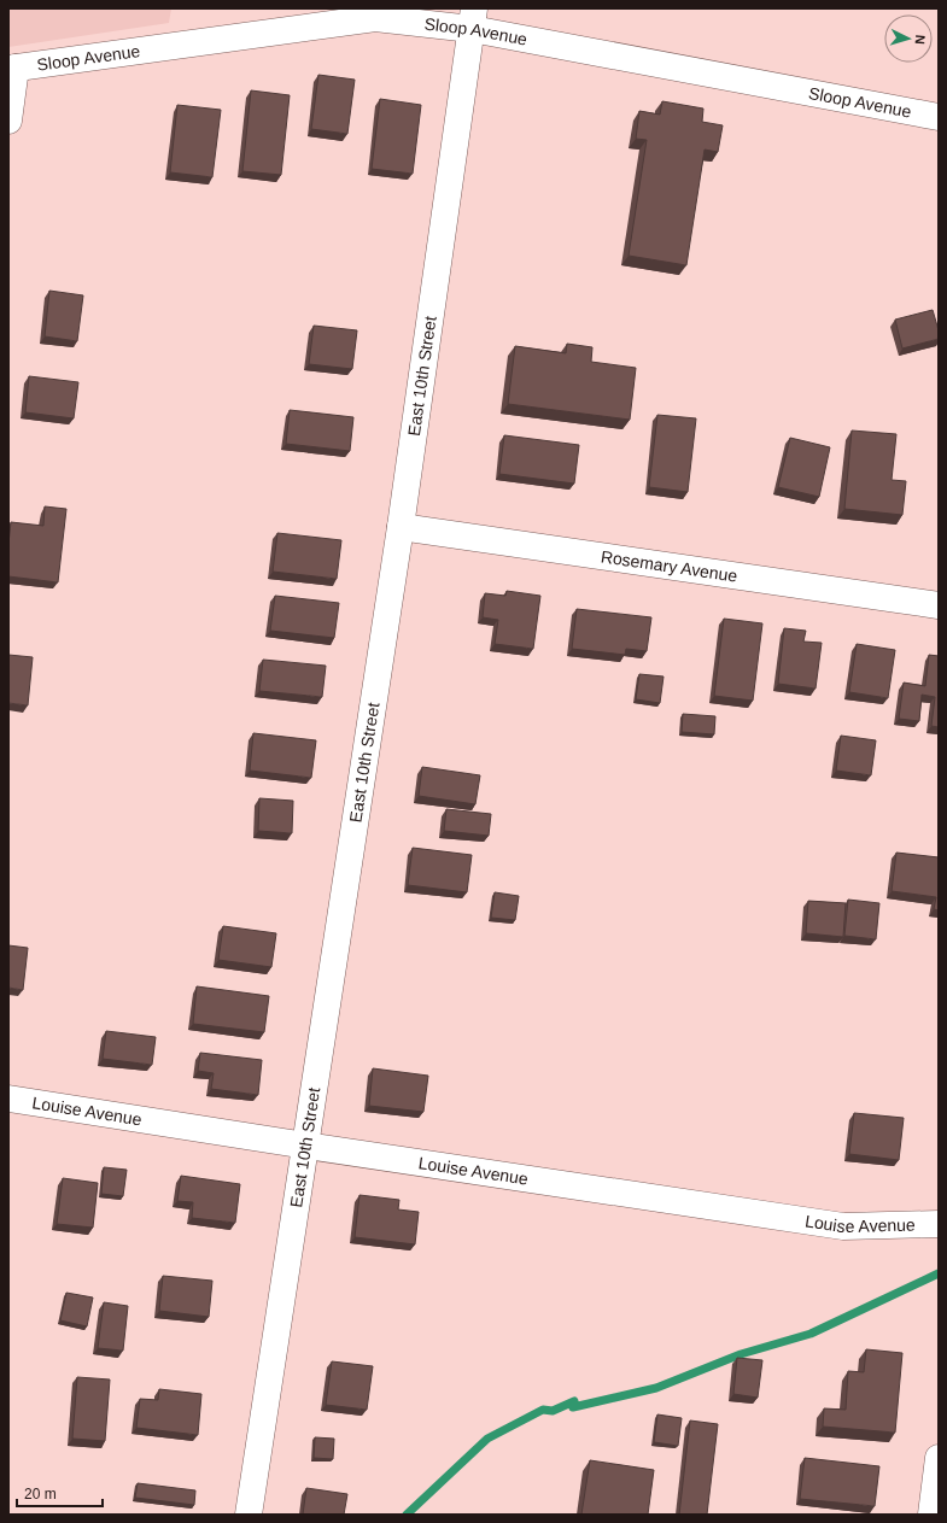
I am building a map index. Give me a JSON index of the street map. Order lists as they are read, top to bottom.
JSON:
{
  "streets": {
    "street": [
      "Sloop Avenue",
      "East 10th Street",
      "Rosemary Avenue",
      "Louise Avenue"
    ]
  },
  "crossings": [
    ["Sloop Avenue", "East 10th Street"],
    ["East 10th Street", "Rosemary Avenue"],
    ["East 10th Street", "Louise Avenue"]
  ],
  "scale_bar": "20 m",
  "north": "right"
}
